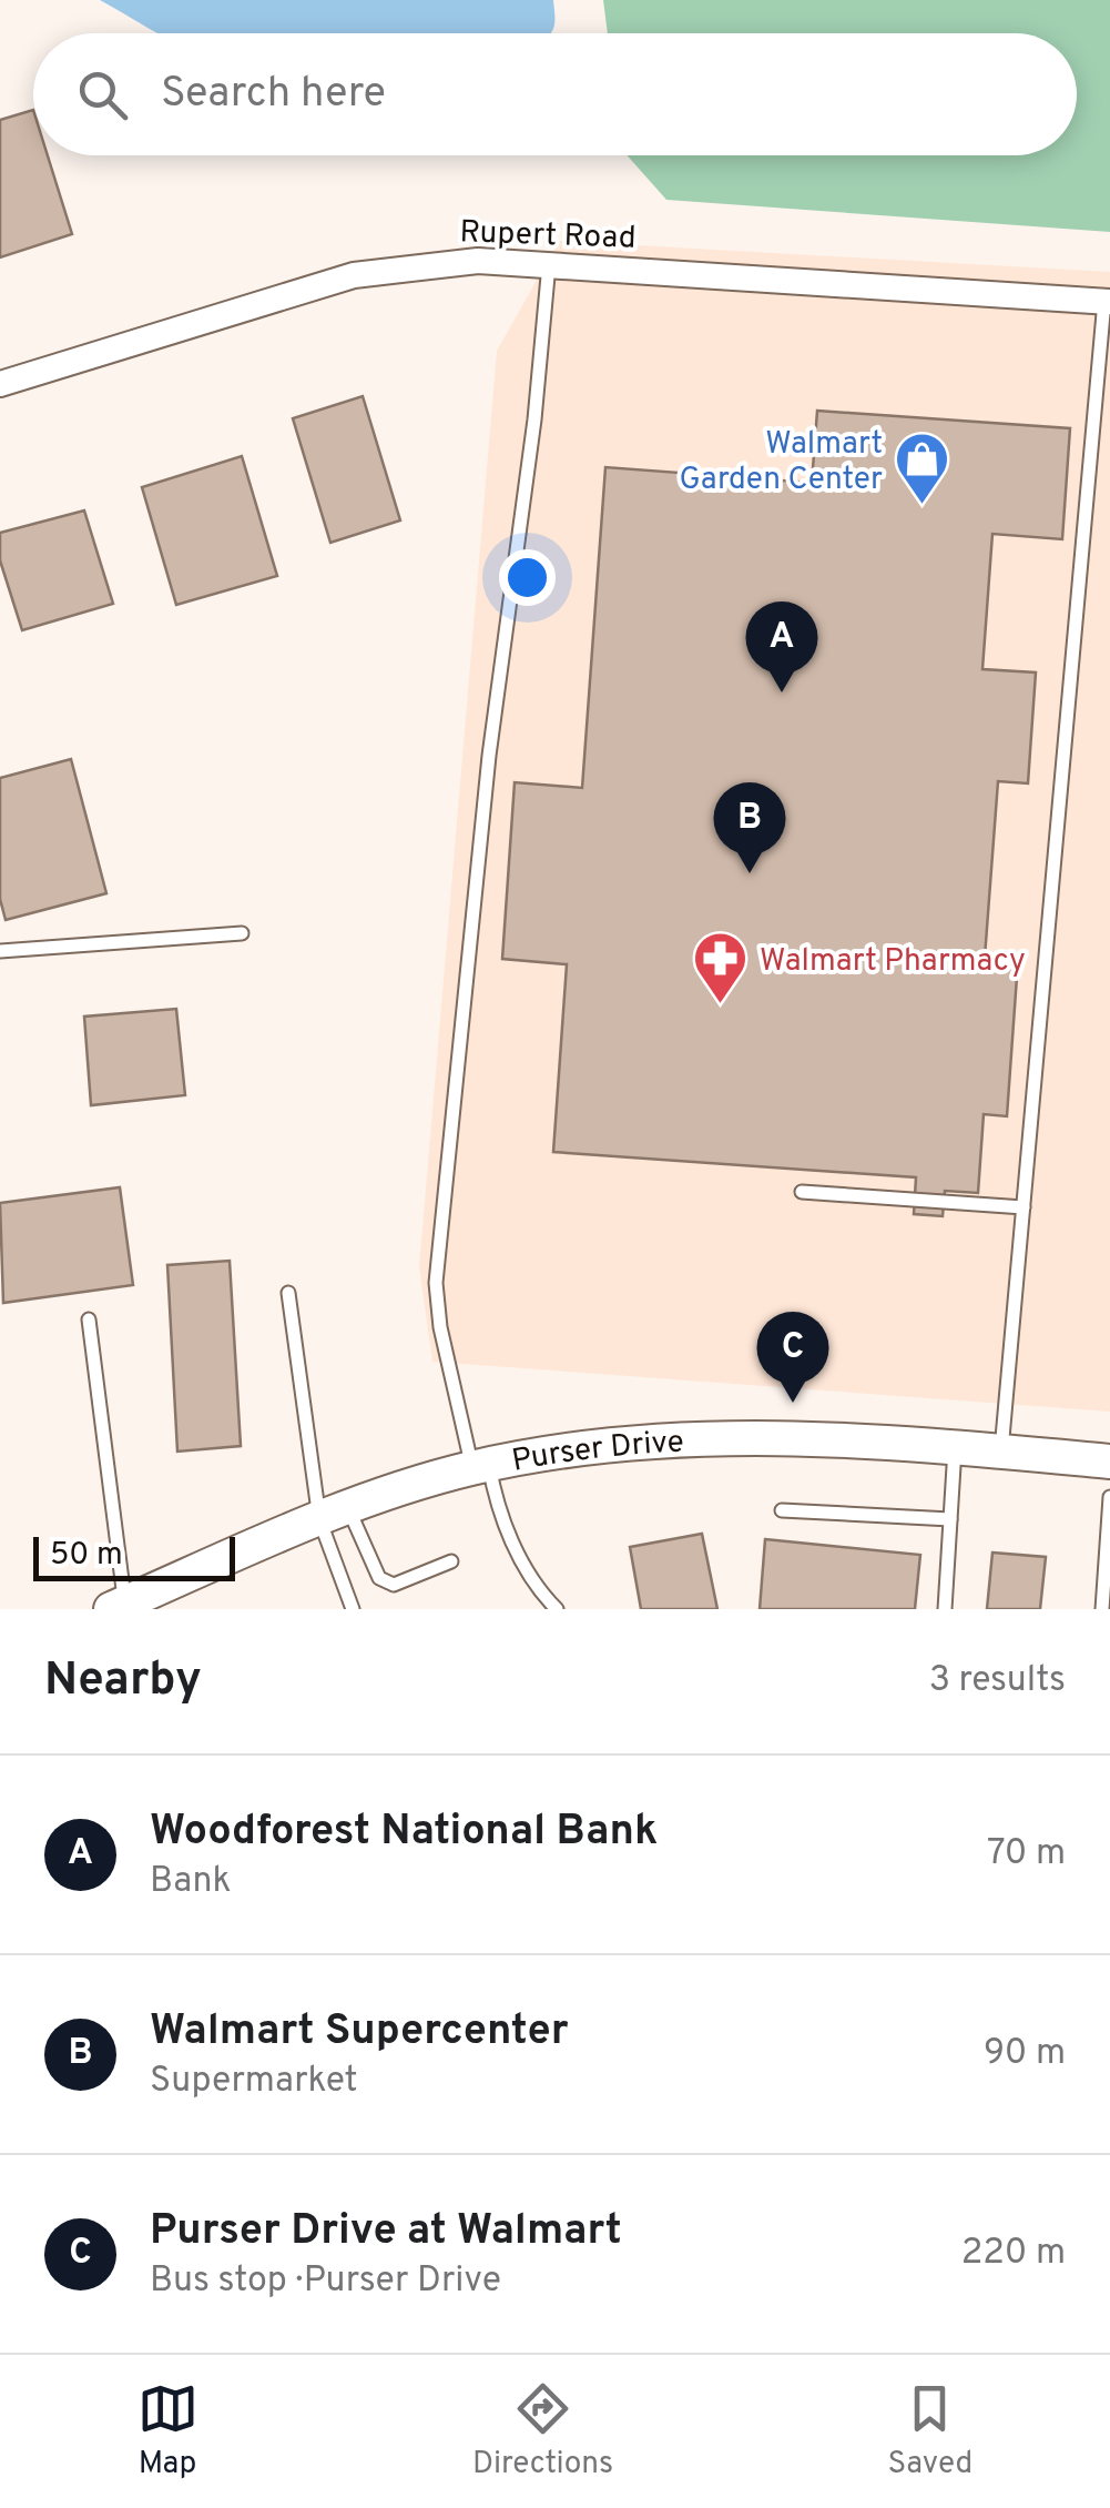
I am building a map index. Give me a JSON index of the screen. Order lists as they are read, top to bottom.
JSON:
{
  "streets": {
    "street": ["Rupert Road", "Purser Drive"]
  },
  "places": {
    "shop": ["Walmart Garden Center"],
    "pharmacy": ["Walmart Pharmacy"]
  },
  "scale_bar": "50 m",
  "page": {
    "search": "Search here",
    "pins": ["A", "B", "C"],
    "scale": "50 m",
    "heading": ["Nearby", "3 results"],
    "list": [
      {
        "mark": "A",
        "name": "Woodforest National Bank",
        "note": "Bank",
        "value": "70 m"
      },
      {
        "mark": "B",
        "name": "Walmart Supercenter",
        "note": "Supermarket",
        "value": "90 m"
      },
      {
        "mark": "C",
        "name": "Purser Drive at Walmart",
        "note": "Bus stop · Purser Drive",
        "value": "220 m"
      }
    ],
    "nav": ["Map", "Directions", "Saved"]
  }
}
